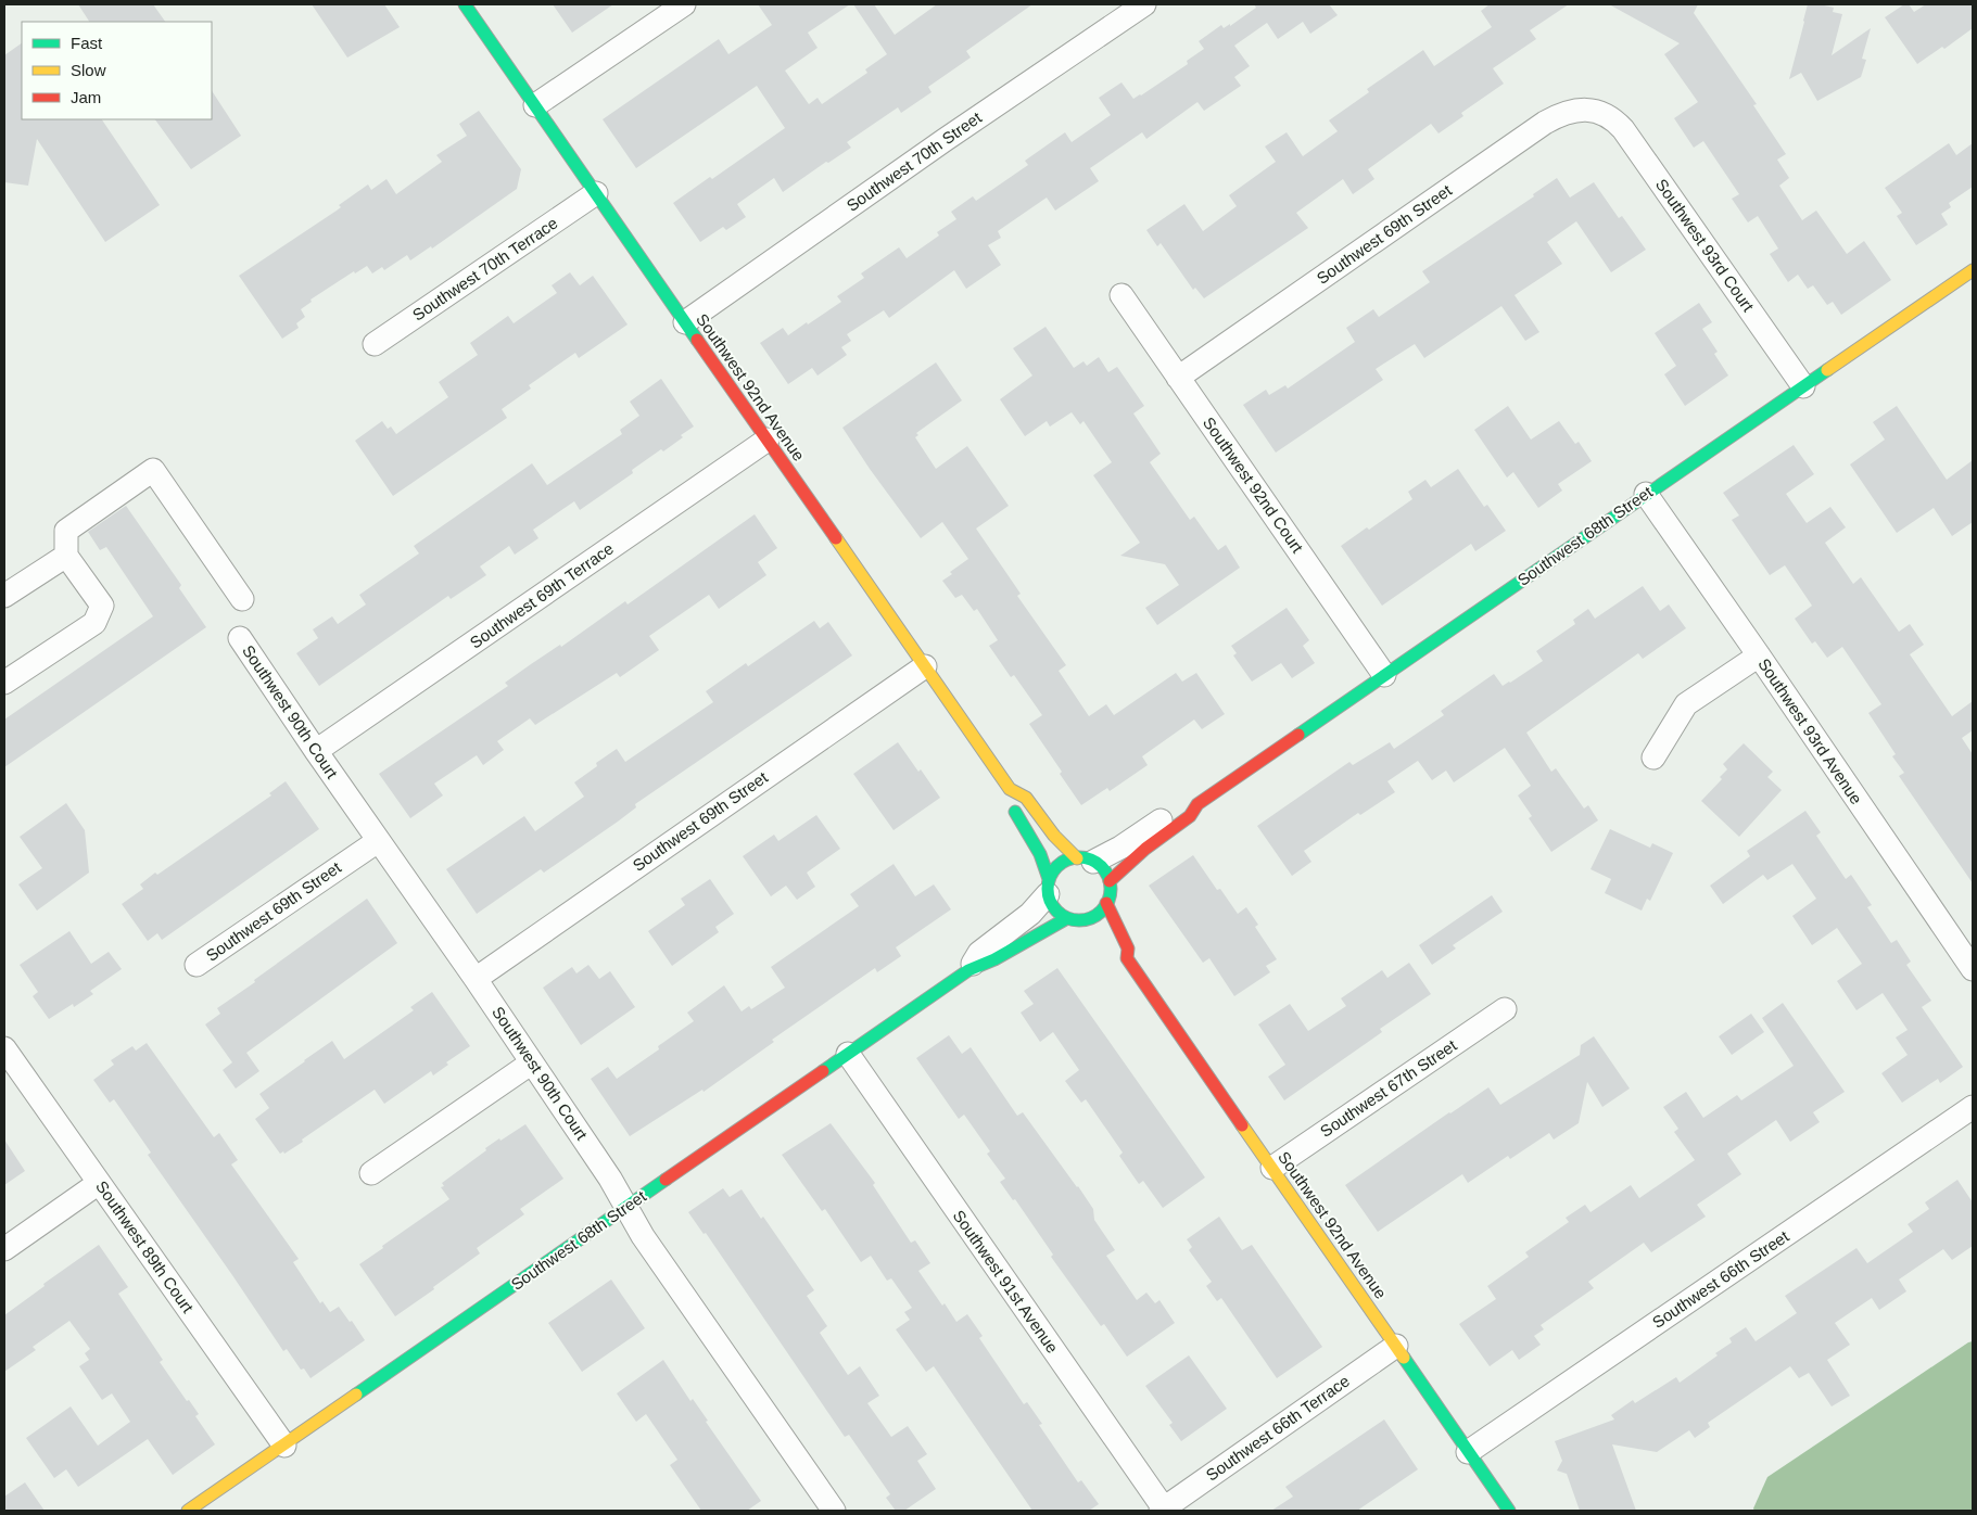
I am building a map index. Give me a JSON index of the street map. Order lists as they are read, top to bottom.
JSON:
{
  "streets": {
    "street": [
      "Southwest 70th Street",
      "Southwest 69th Street",
      "Southwest 93rd Court",
      "Southwest 70th Terrace",
      "Southwest 92nd Avenue",
      "Southwest 92nd Court",
      "Southwest 68th Street",
      "Southwest 69th Terrace",
      "Southwest 90th Court",
      "Southwest 93rd Avenue",
      "Southwest 67th Street",
      "Southwest 89th Court",
      "Southwest 66th Street",
      "Southwest 91st Avenue",
      "Southwest 66th Terrace"
    ]
  },
  "crossings": [
    ["Southwest 70th Street", "Southwest 92nd Avenue"],
    ["Southwest 69th Street", "Southwest 93rd Court"],
    ["Southwest 69th Street", "Southwest 92nd Avenue"],
    ["Southwest 69th Street", "Southwest 92nd Court"],
    ["Southwest 69th Street", "Southwest 90th Court"],
    ["Southwest 93rd Court", "Southwest 68th Street"],
    ["Southwest 70th Terrace", "Southwest 92nd Avenue"],
    ["Southwest 92nd Avenue", "Southwest 68th Street"],
    ["Southwest 92nd Avenue", "Southwest 69th Terrace"],
    ["Southwest 92nd Avenue", "Southwest 67th Street"],
    ["Southwest 92nd Avenue", "Southwest 66th Street"],
    ["Southwest 92nd Avenue", "Southwest 66th Terrace"],
    ["Southwest 92nd Court", "Southwest 68th Street"],
    ["Southwest 68th Street", "Southwest 90th Court"],
    ["Southwest 68th Street", "Southwest 93rd Avenue"],
    ["Southwest 68th Street", "Southwest 89th Court"],
    ["Southwest 68th Street", "Southwest 91st Avenue"],
    ["Southwest 69th Terrace", "Southwest 90th Court"],
    ["Southwest 91st Avenue", "Southwest 66th Terrace"]
  ],
  "legend": ["Fast", "Slow", "Jam"]
}
